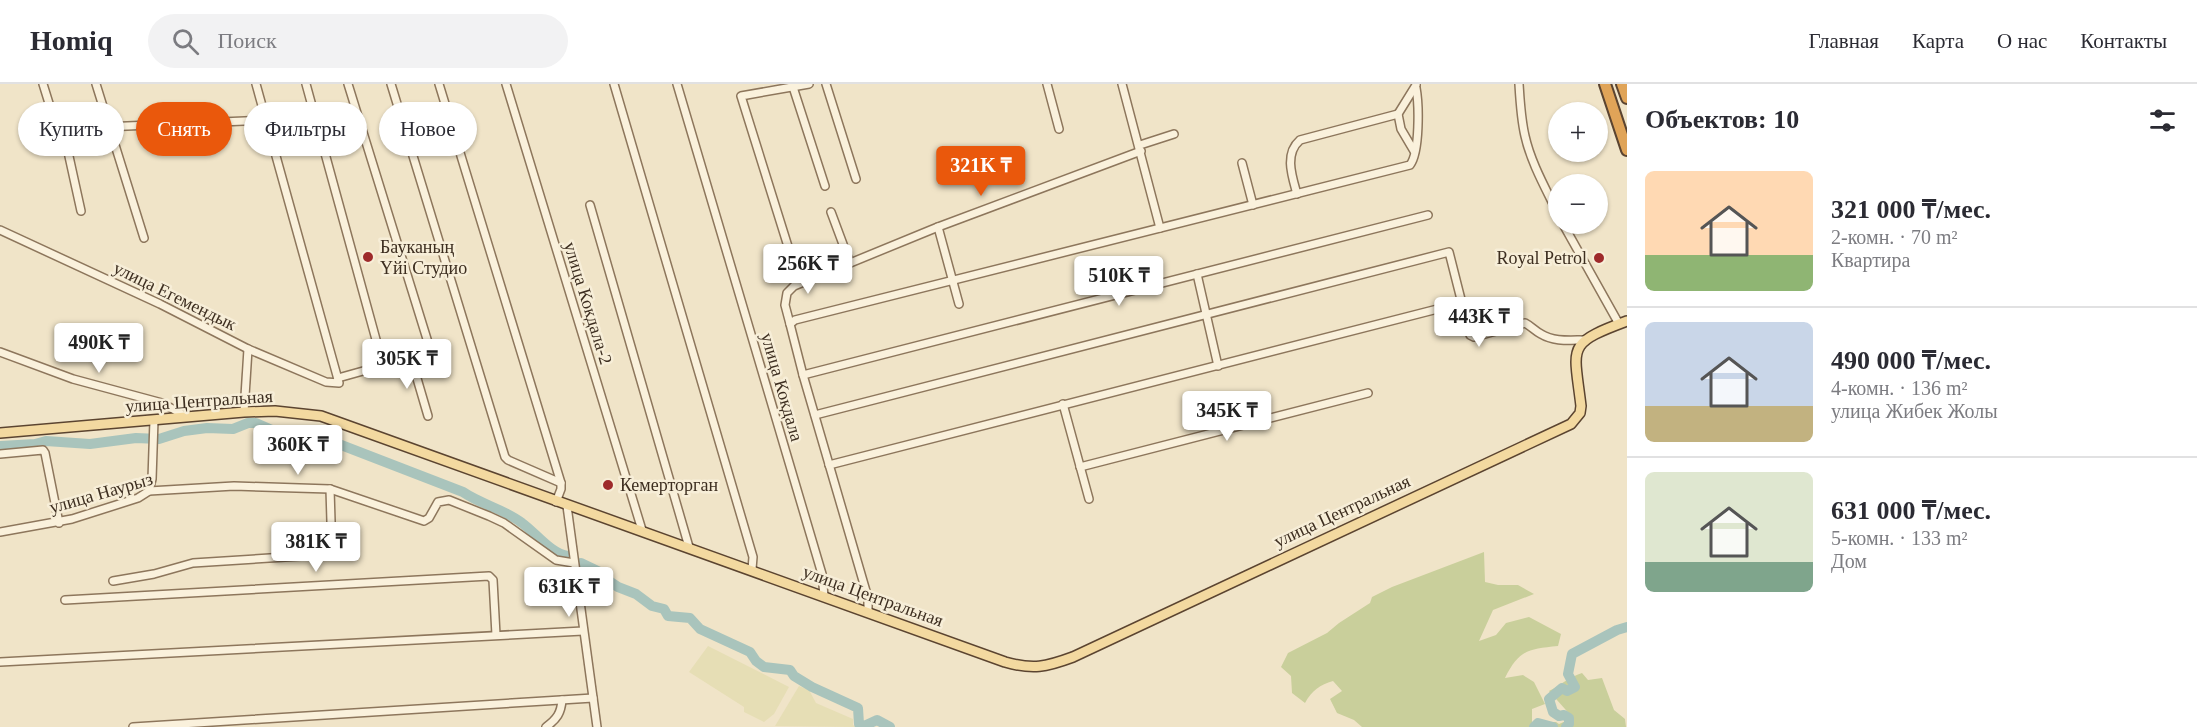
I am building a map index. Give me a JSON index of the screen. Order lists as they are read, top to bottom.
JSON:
{
  "streets": {
    "main road": ["улица Центральная"],
    "street": [
      "улица Егемендык",
      "улица Кокдала-2",
      "улица Кокдала",
      "улица Наурыз"
    ]
  },
  "crossings": [
    ["улица Кокдала-2", "улица Центральная"],
    ["улица Кокдала", "улица Центральная"]
  ],
  "places": ["Бауканың Үйі Студио", "Royal Petrol", "Кемерторган"],
  "page": {
    "header": "Homiq",
    "search": "Поиск",
    "nav": [
      "Главная",
      "Карта",
      "О нас",
      "Контакты"
    ],
    "heading": "Объектов: 10",
    "map_buttons": ["+", "−"],
    "chip": [
      "Купить",
      "Снять",
      "Фильтры",
      "Новое"
    ],
    "price": [
      "321K ₸",
      "256K ₸",
      "510K ₸",
      "443K ₸",
      "490K ₸",
      "305K ₸",
      "345K ₸",
      "360K ₸",
      "381K ₸",
      "631K ₸"
    ],
    "list": [
      {
        "name": "321 000 ₸/мес.",
        "note": "2-комн. · 70 m² · Квартира"
      },
      {
        "name": "490 000 ₸/мес.",
        "note": "4-комн. · 136 m² · улица Жибек Жолы"
      },
      {
        "name": "631 000 ₸/мес.",
        "note": "5-комн. · 133 m² · Дом"
      }
    ]
  }
}
